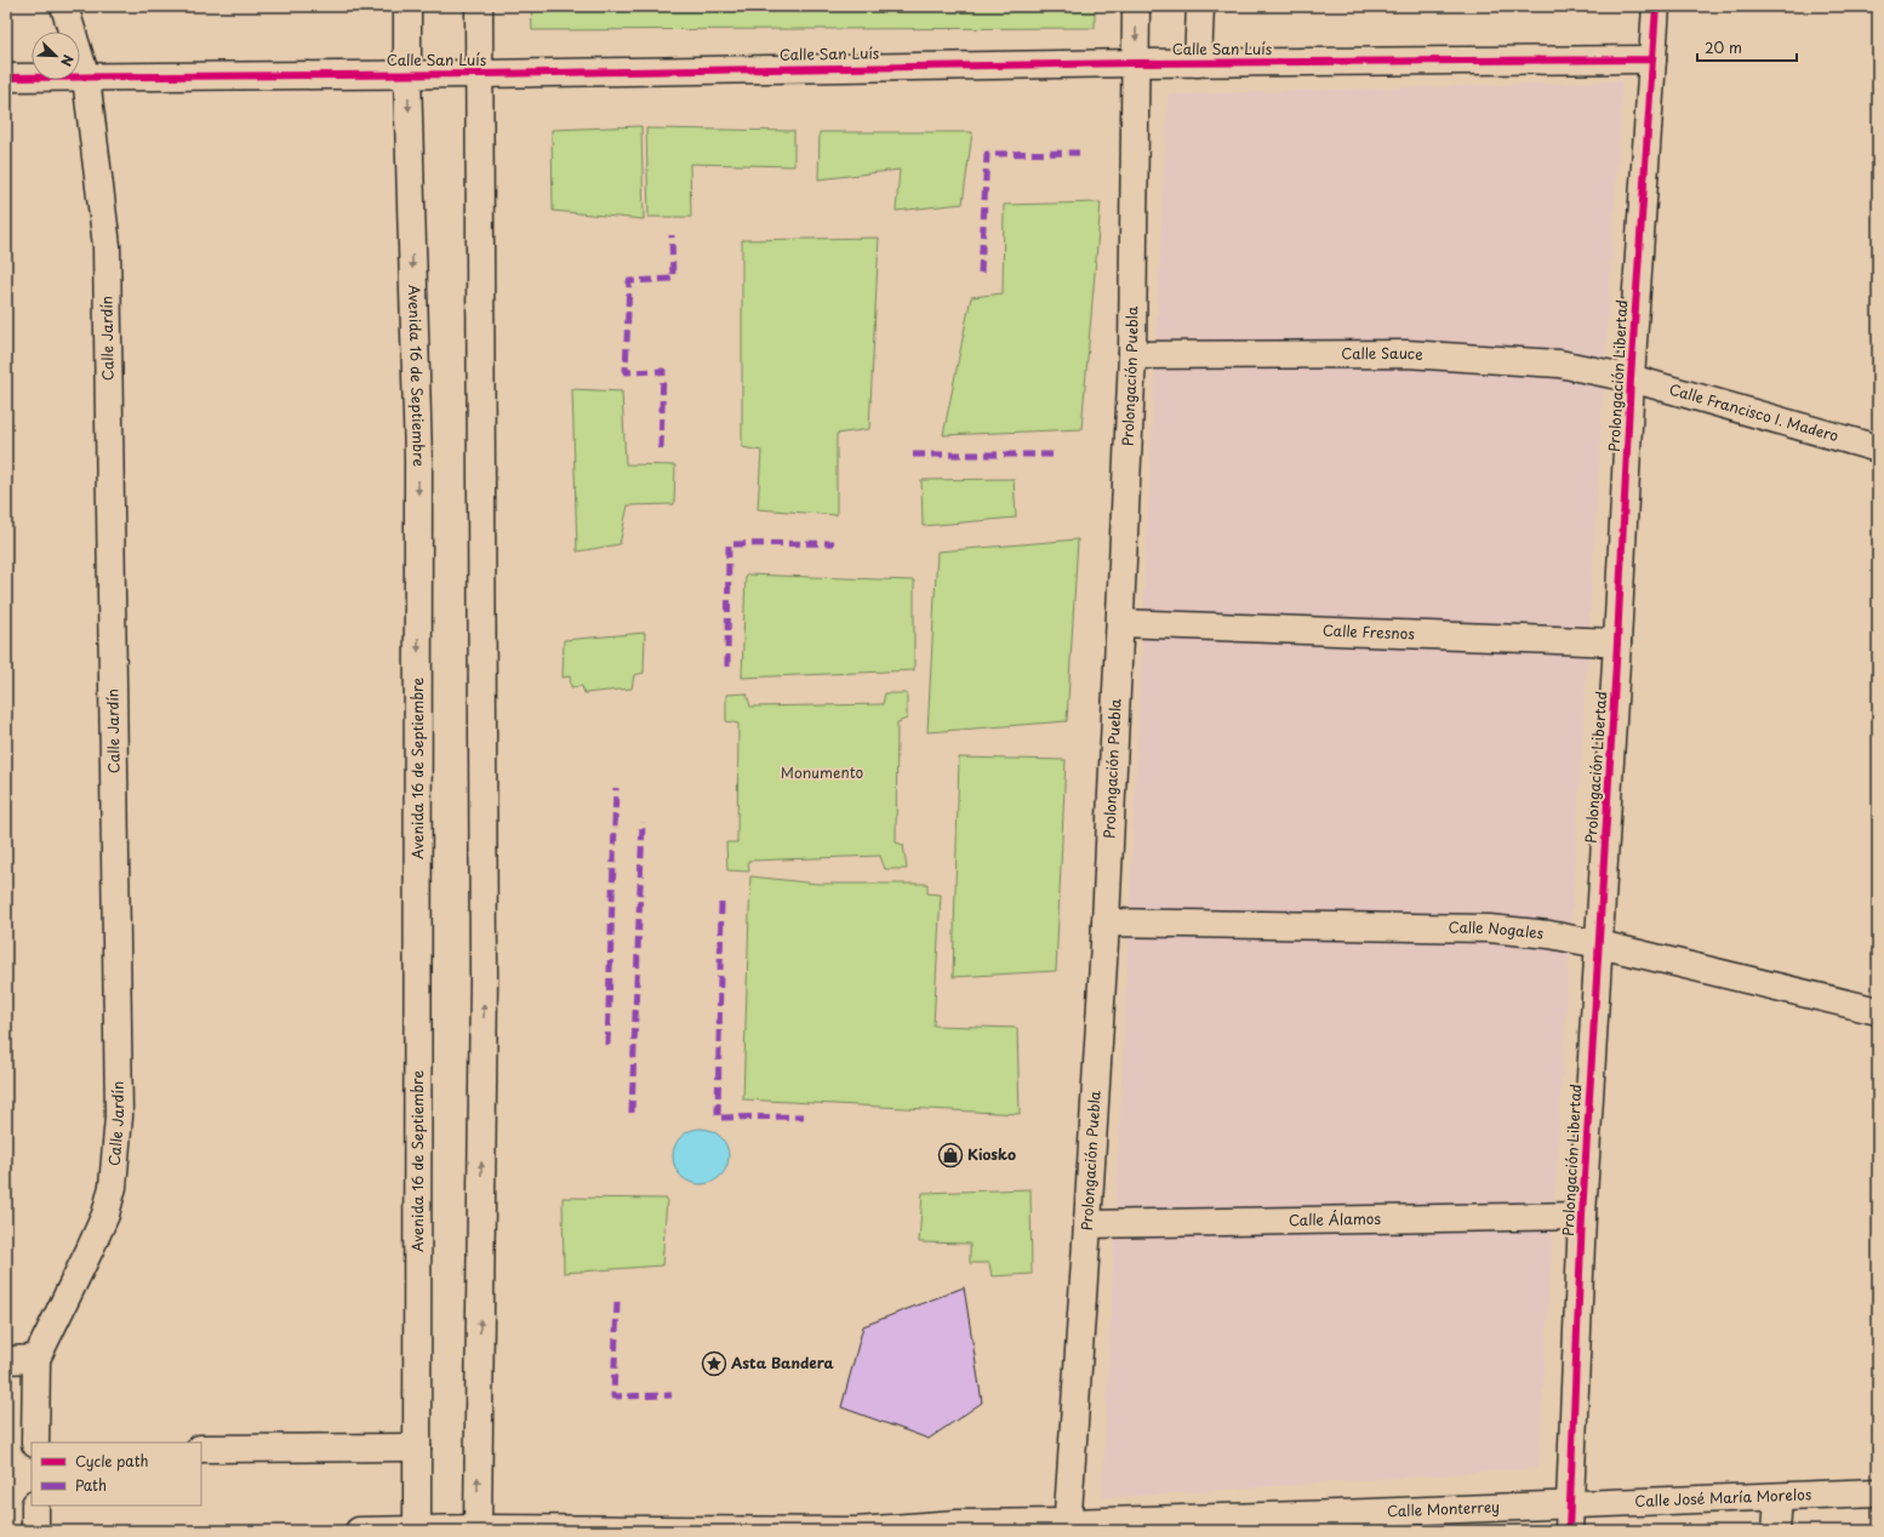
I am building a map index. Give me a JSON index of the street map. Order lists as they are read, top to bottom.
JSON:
{
  "streets": {
    "street": [
      "Calle San Luís",
      "Calle Jardín",
      "Calle Sauce",
      "Avenida 16 de Septiembre",
      "Prolongación Libertad",
      "Prolongación Puebla",
      "Calle Francisco I. Madero",
      "Calle Fresnos",
      "Calle Nogales",
      "Calle Álamos",
      "Calle José María Morelos",
      "Calle Monterrey"
    ]
  },
  "crossings": [
    ["Calle San Luís", "Calle Jardín"],
    ["Calle San Luís", "Avenida 16 de Septiembre"],
    ["Calle San Luís", "Prolongación Libertad"],
    ["Calle San Luís", "Prolongación Puebla"],
    ["Calle Sauce", "Prolongación Libertad"],
    ["Calle Sauce", "Prolongación Puebla"],
    ["Calle Sauce", "Calle Francisco I. Madero"],
    ["Avenida 16 de Septiembre", "Calle Monterrey"],
    ["Prolongación Libertad", "Calle Francisco I. Madero"],
    ["Prolongación Libertad", "Calle Fresnos"],
    ["Prolongación Libertad", "Calle Nogales"],
    ["Prolongación Libertad", "Calle Álamos"],
    ["Prolongación Libertad", "Calle José María Morelos"],
    ["Prolongación Libertad", "Calle Monterrey"],
    ["Prolongación Puebla", "Calle Fresnos"],
    ["Prolongación Puebla", "Calle Nogales"],
    ["Prolongación Puebla", "Calle Álamos"],
    ["Prolongación Puebla", "Calle Monterrey"],
    ["Calle José María Morelos", "Calle Monterrey"]
  ],
  "parks": ["Monumento"],
  "places": {
    "shop": ["Kiosko"],
    "place": ["Asta Bandera"]
  },
  "legend": ["Cycle path", "Path"],
  "scale_bar": "20 m",
  "north": "bottom right"
}
